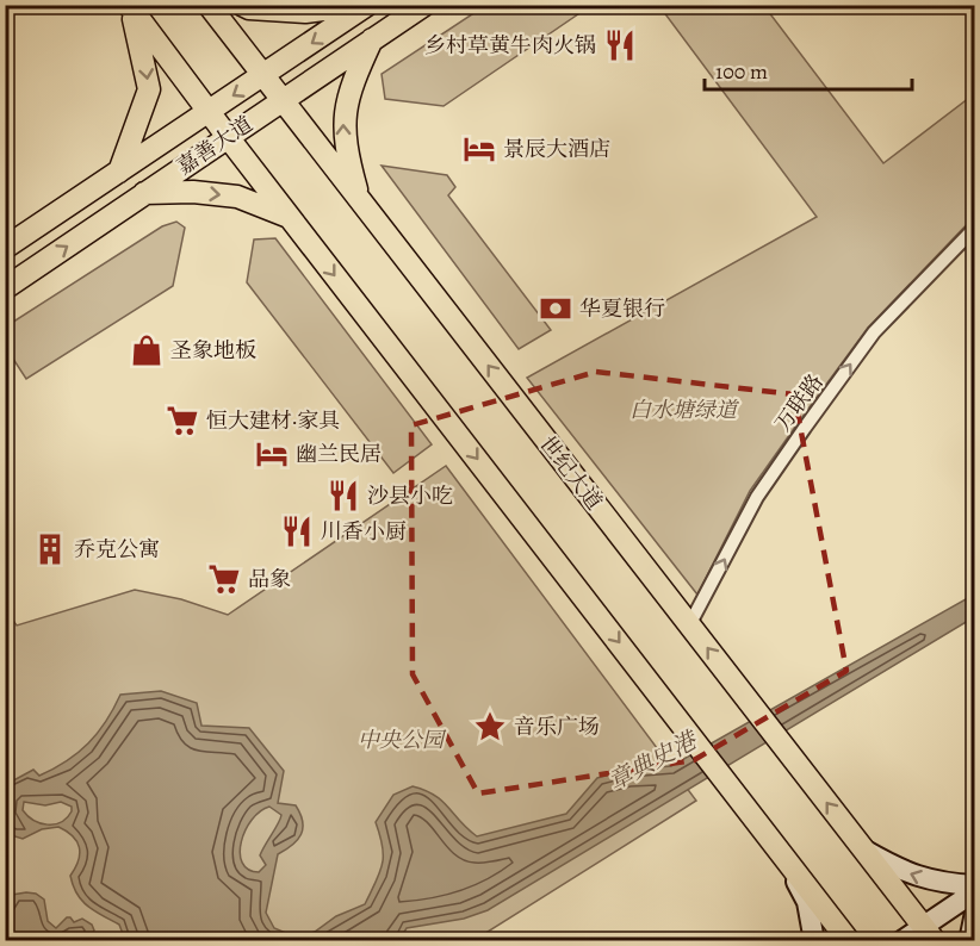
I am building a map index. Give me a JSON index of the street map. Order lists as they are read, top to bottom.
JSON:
{
  "streets": {
    "main road": ["嘉善大道", "世纪大道"],
    "street": ["万联路"]
  },
  "crossings": [
    ["嘉善大道", "世纪大道"],
    ["万联路", "世纪大道"]
  ],
  "one_way": ["万联路"],
  "water": ["章典史港"],
  "parks": ["白水塘绿道", "中央公园"],
  "places": {
    "restaurant": ["乡村草黄牛肉火锅", "沙县小吃", "川香小厨"],
    "hotel": ["景辰大酒店", "幽兰民居"],
    "bank": ["华夏银行"],
    "shop": ["圣象地板"],
    "supermarket": ["恒大建材·家具", "品象"],
    "building": ["乔克公寓"],
    "place": ["音乐广场"]
  },
  "scale_bar": "100 m"
}
